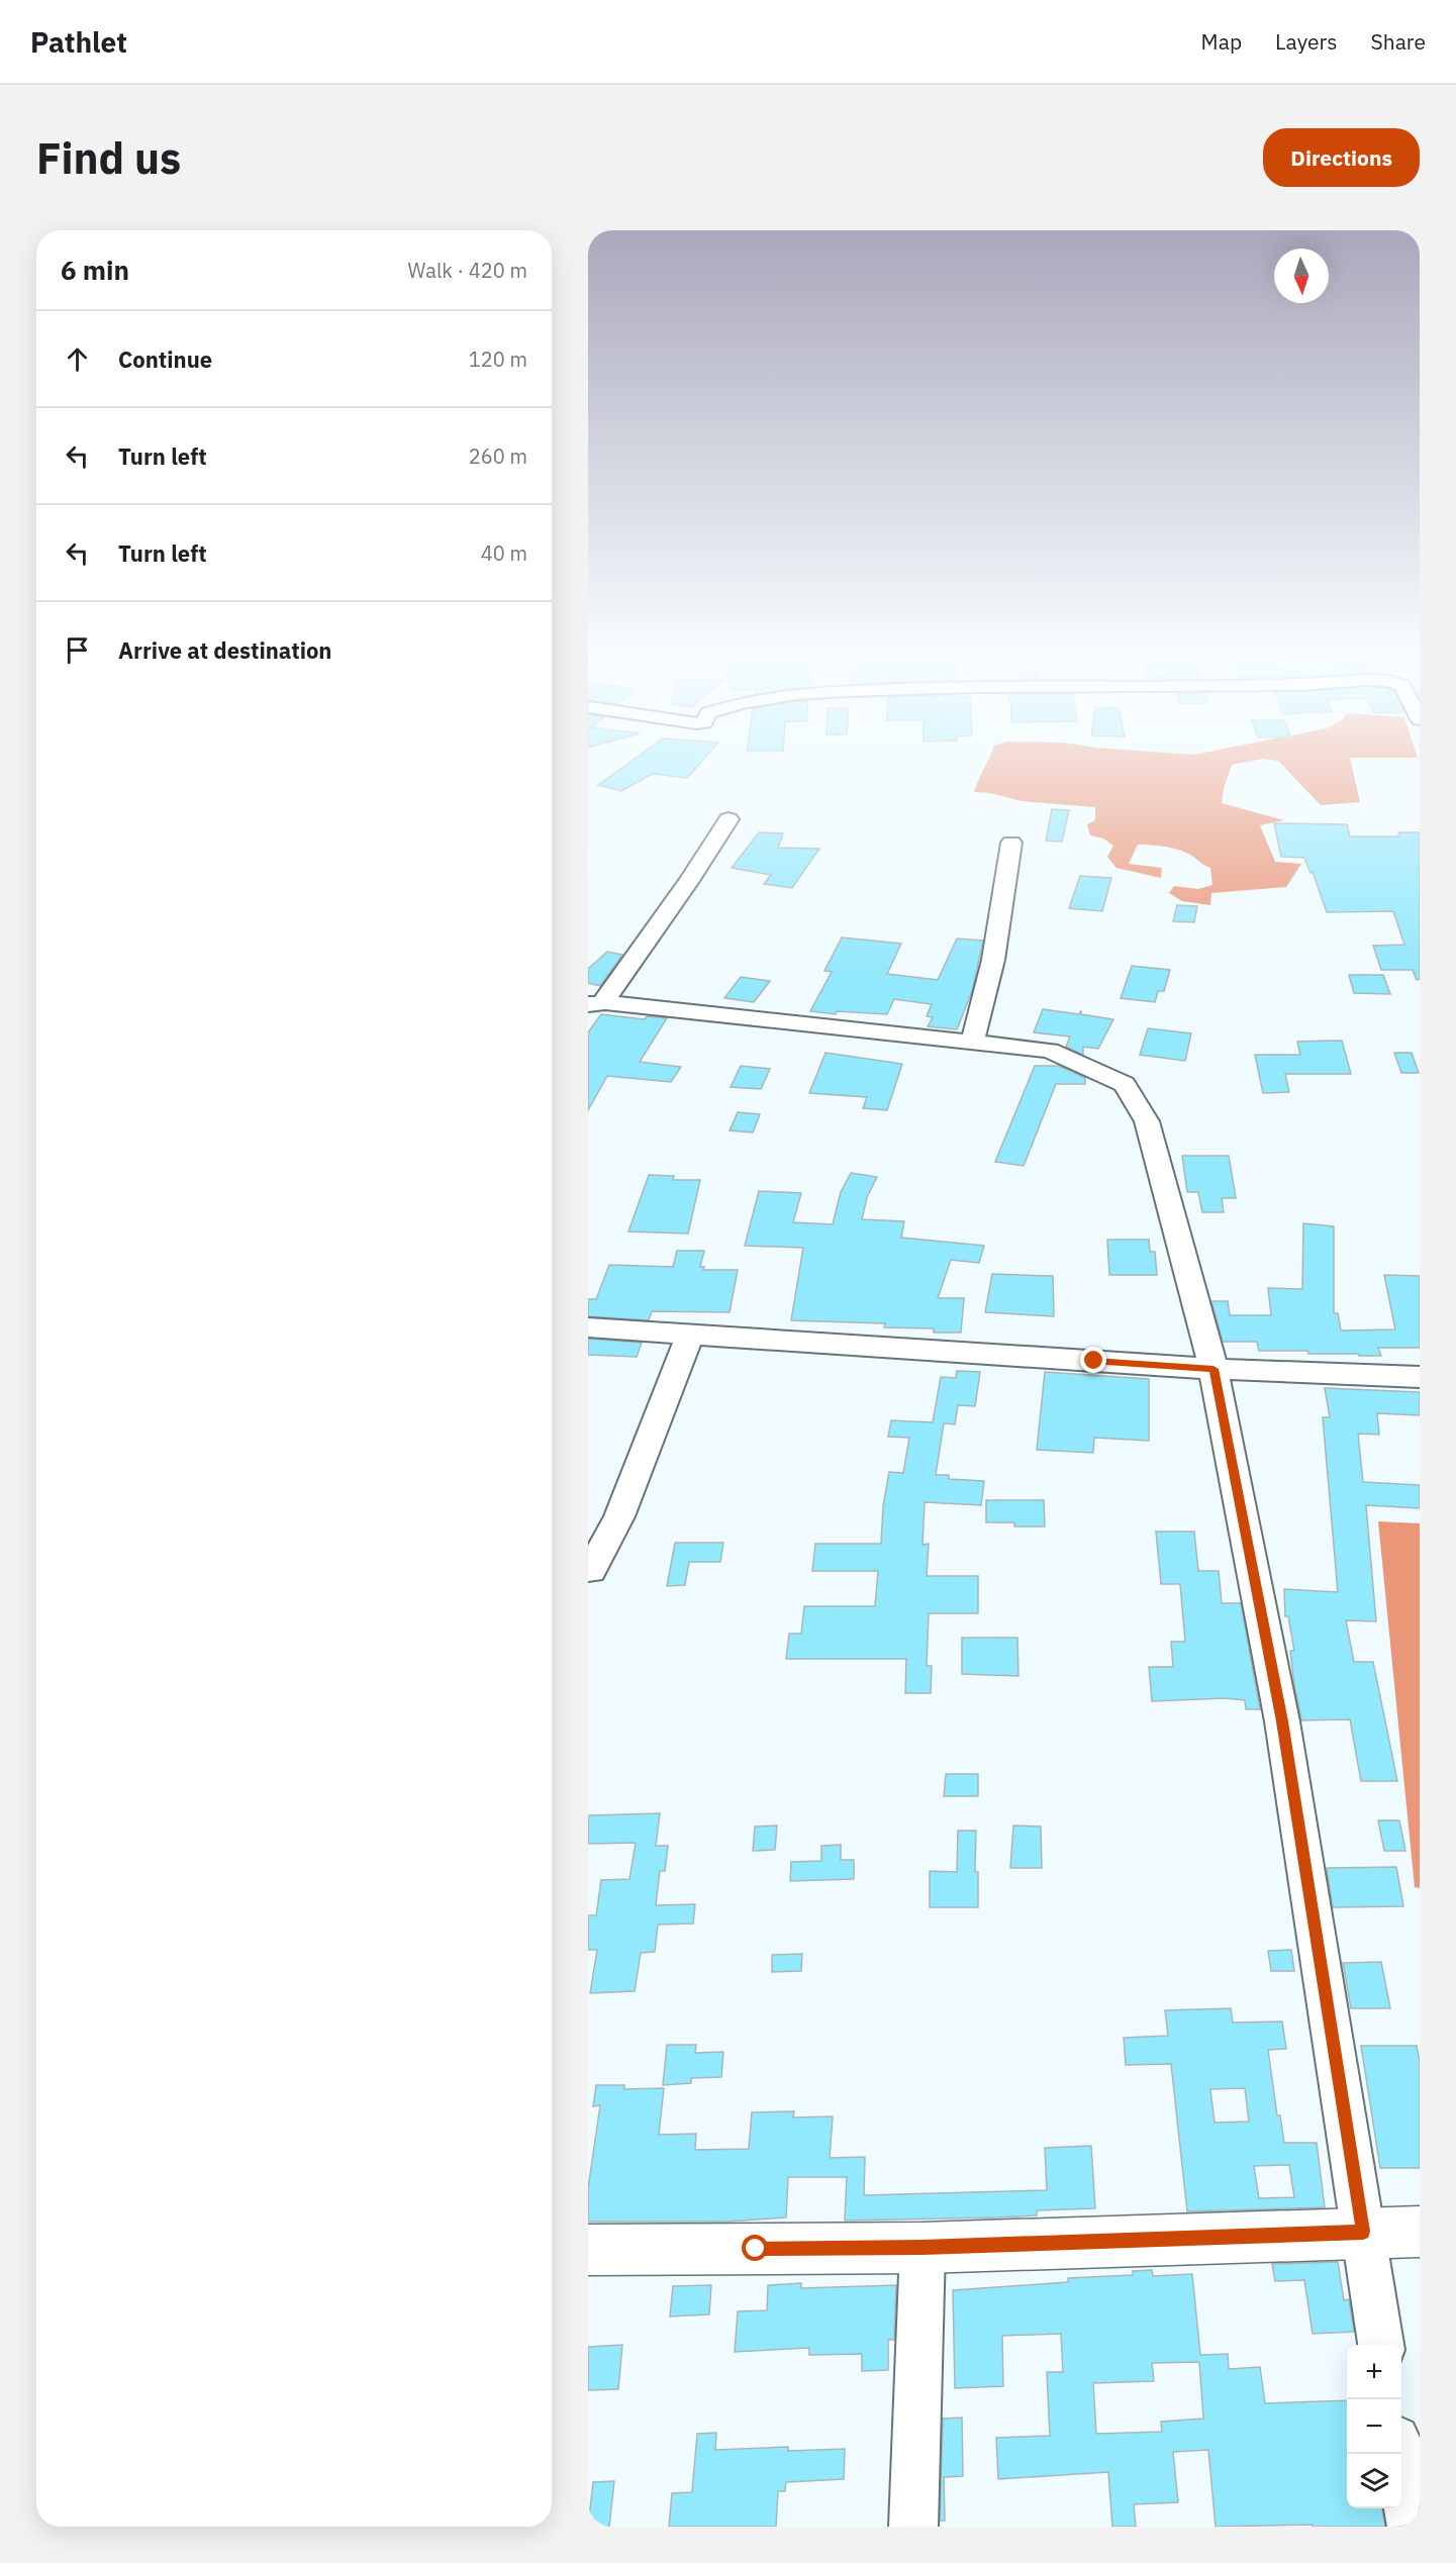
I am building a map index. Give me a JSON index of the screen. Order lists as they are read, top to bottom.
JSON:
{
  "north": "bottom",
  "page": {
    "header": "Pathlet",
    "nav": ["Map", "Layers", "Share"],
    "buttons": "Directions",
    "title": "Find us",
    "heading": ["6 min", "Walk · 420 m"],
    "list": [
      ["Continue", "120 m"],
      ["Turn left", "260 m"],
      ["Turn left", "40 m"],
      "Arrive at destination"
    ],
    "map_buttons": ["+", "−"]
  }
}
